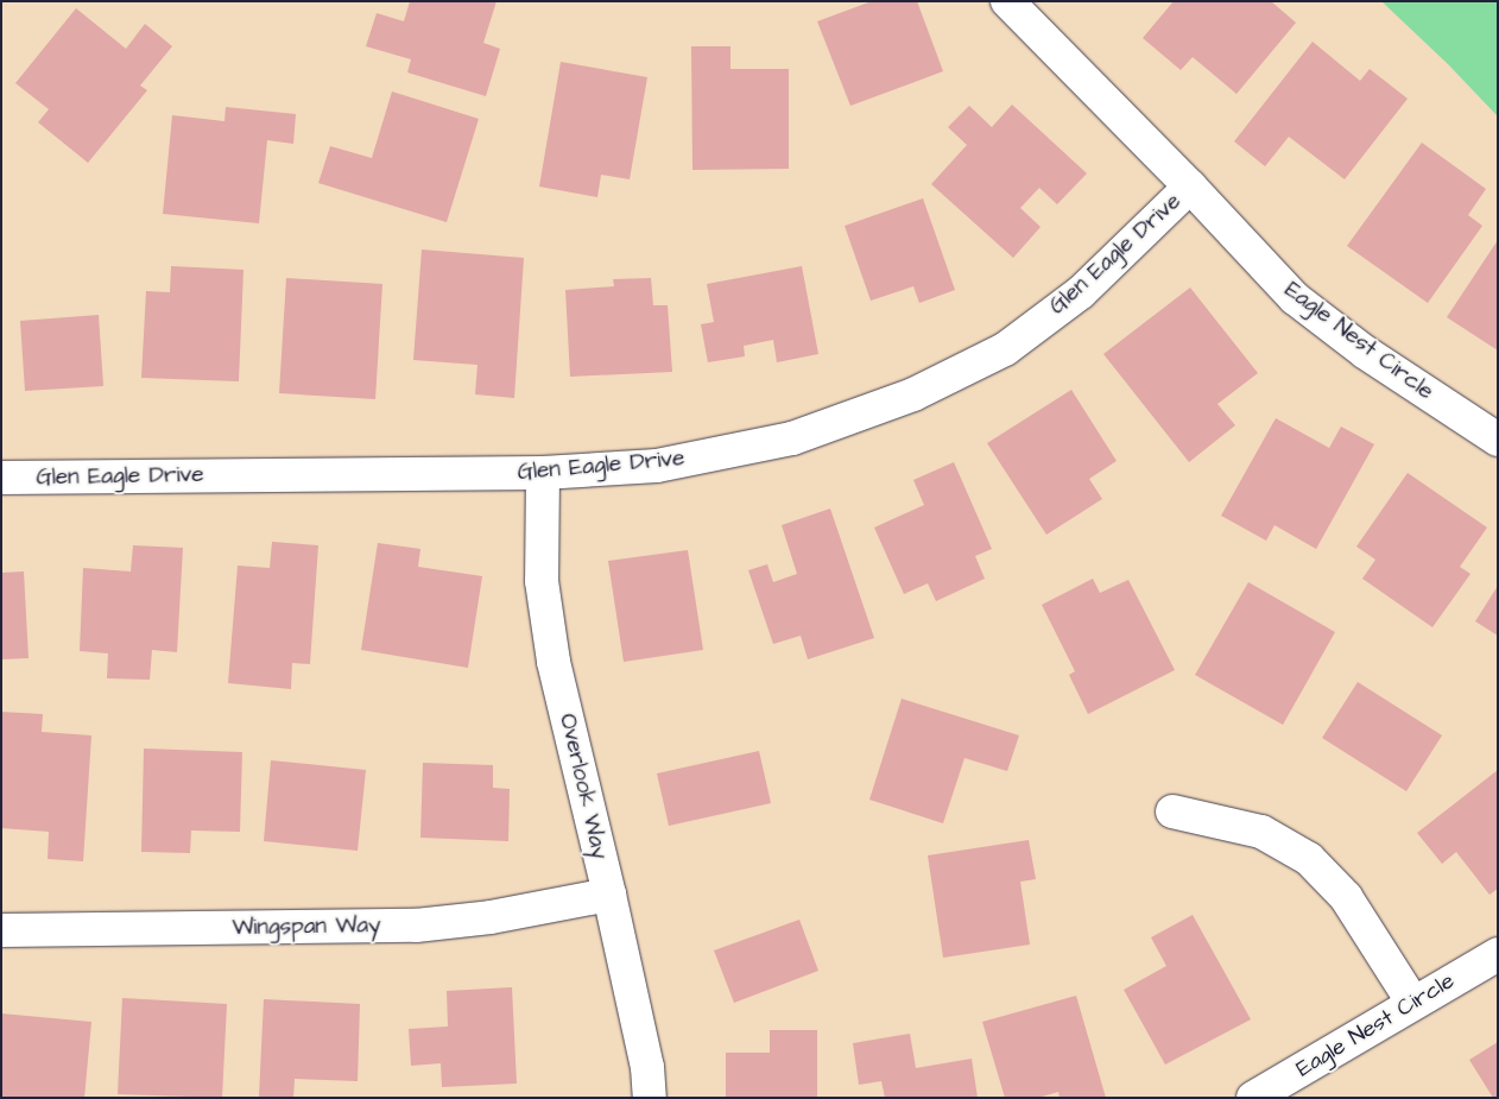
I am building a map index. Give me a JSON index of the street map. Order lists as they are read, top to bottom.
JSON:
{
  "streets": {
    "street": [
      "Glen Eagle Drive",
      "Eagle Nest Circle",
      "Overlook Way",
      "Wingspan Way"
    ]
  },
  "crossings": [
    ["Glen Eagle Drive", "Eagle Nest Circle"],
    ["Glen Eagle Drive", "Overlook Way"],
    ["Overlook Way", "Wingspan Way"]
  ]
}
